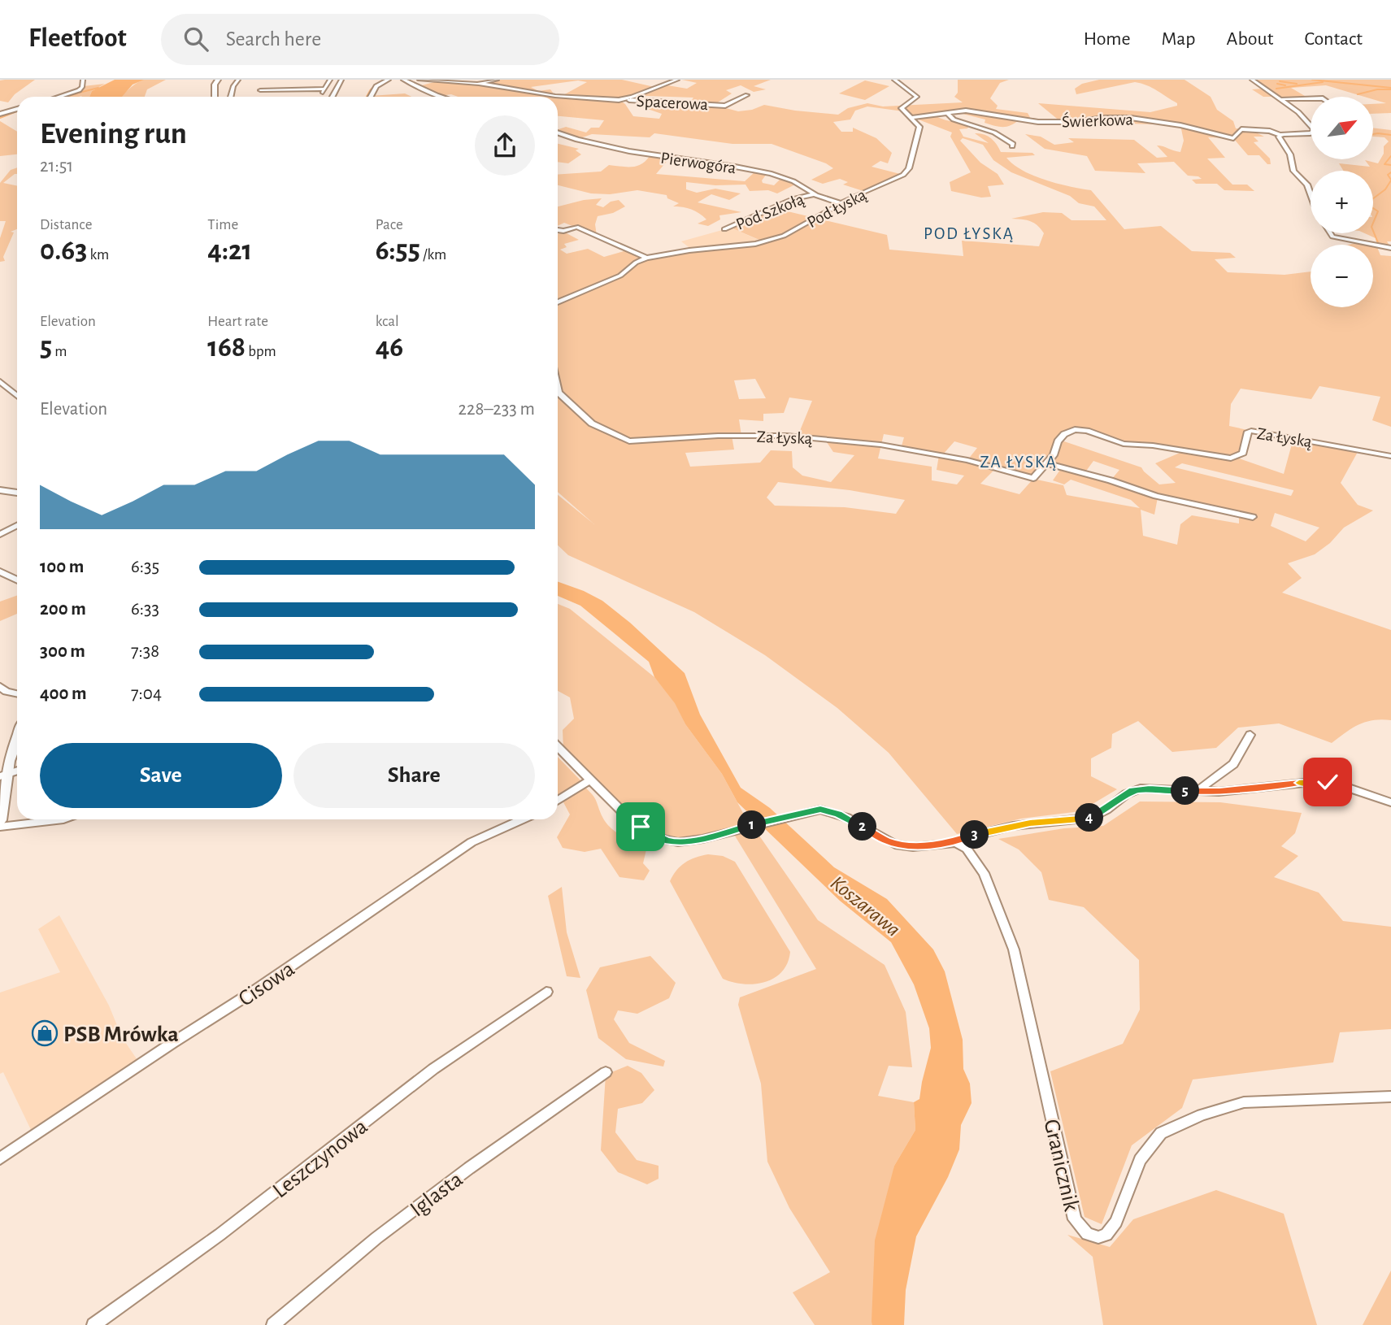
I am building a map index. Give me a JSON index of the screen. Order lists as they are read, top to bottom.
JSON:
{
  "streets": {
    "street": [
      "Spacerowa",
      "Świerkowa",
      "Pierwogóra",
      "Pod Łyską",
      "Pod Szkołą",
      "Za Łyską",
      "Cisowa",
      "Leszczynowa",
      "Granicznik",
      "Iglasta"
    ]
  },
  "crossings": [
    ["Świerkowa", "Pod Łyską"],
    ["Pierwogóra", "Pod Łyską"],
    ["Pierwogóra", "Pod Szkołą"]
  ],
  "districts": ["POD ŁYSKĄ", "ZA ŁYSKĄ"],
  "water": ["Koszarawa"],
  "places": {
    "shop": ["PSB Mrówka"]
  },
  "north": "top right",
  "page": {
    "header": "Fleetfoot",
    "search": "Search here",
    "nav": [
      "Home",
      "Map",
      "About",
      "Contact"
    ],
    "map_buttons": ["+", "−"],
    "heading": ["Evening run", "21:51"],
    "stats": [
      ["Distance", "0.63 km"],
      ["Time", "4:21"],
      ["Pace", "6:55 /km"],
      ["Elevation", "5 m"],
      ["Heart rate", "168 bpm"],
      ["kcal", "46"]
    ],
    "chart": ["Elevation", "228–233 m"],
    "list": [
      {
        "name": "100 m",
        "note": "6:35"
      },
      {
        "name": "200 m",
        "note": "6:33"
      },
      {
        "name": "300 m",
        "note": "7:38"
      },
      {
        "name": "400 m",
        "note": "7:04"
      }
    ],
    "buttons": ["Save", "Share"],
    "pins": [
      "5",
      "4",
      "1",
      "2",
      "3"
    ]
  }
}
